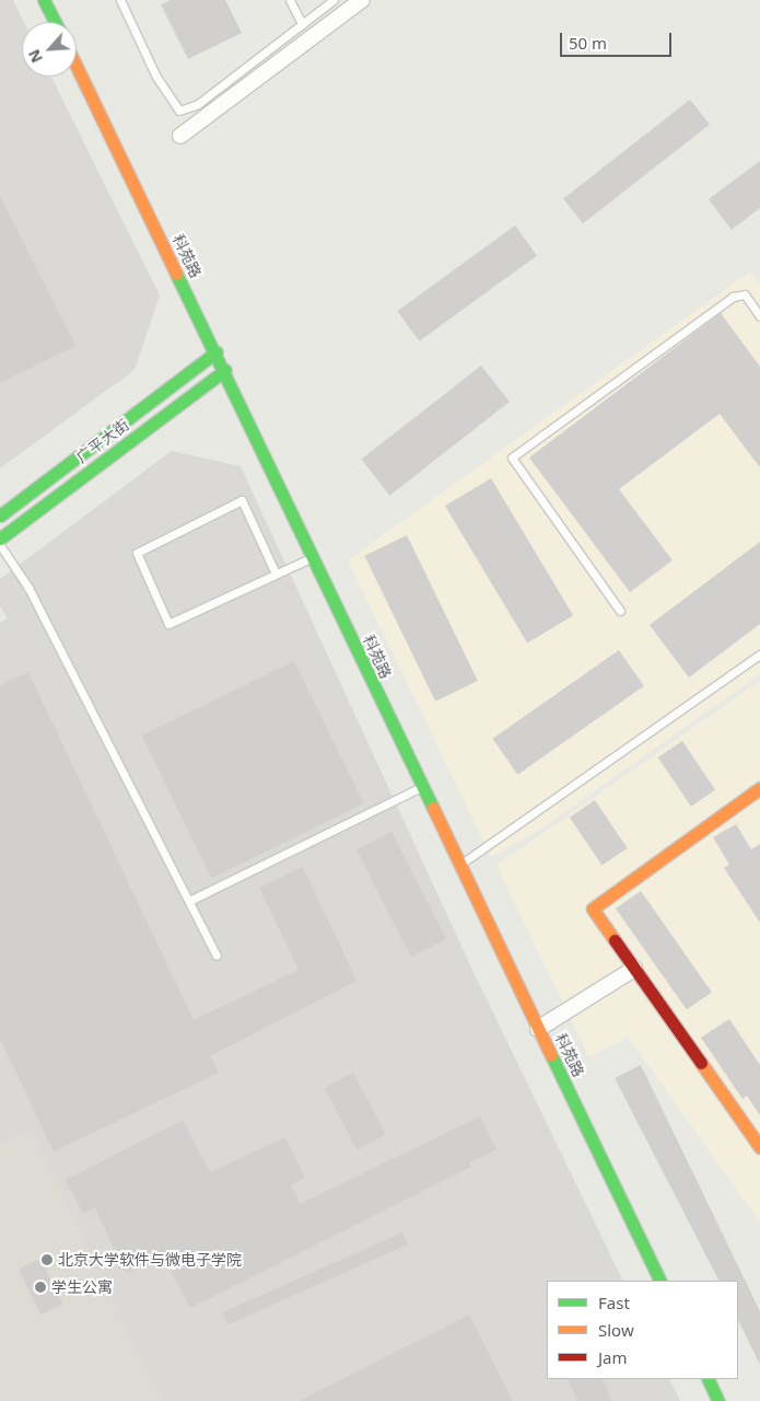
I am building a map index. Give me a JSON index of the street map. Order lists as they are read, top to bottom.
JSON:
{
  "streets": {
    "street": ["科苑路", "广平大街"]
  },
  "crossings": [
    ["科苑路", "广平大街"]
  ],
  "places": ["北京大学软件与微电子学院", "学生公寓"],
  "legend": ["Fast", "Slow", "Jam"],
  "scale_bar": "50 m",
  "north": "bottom left"
}
